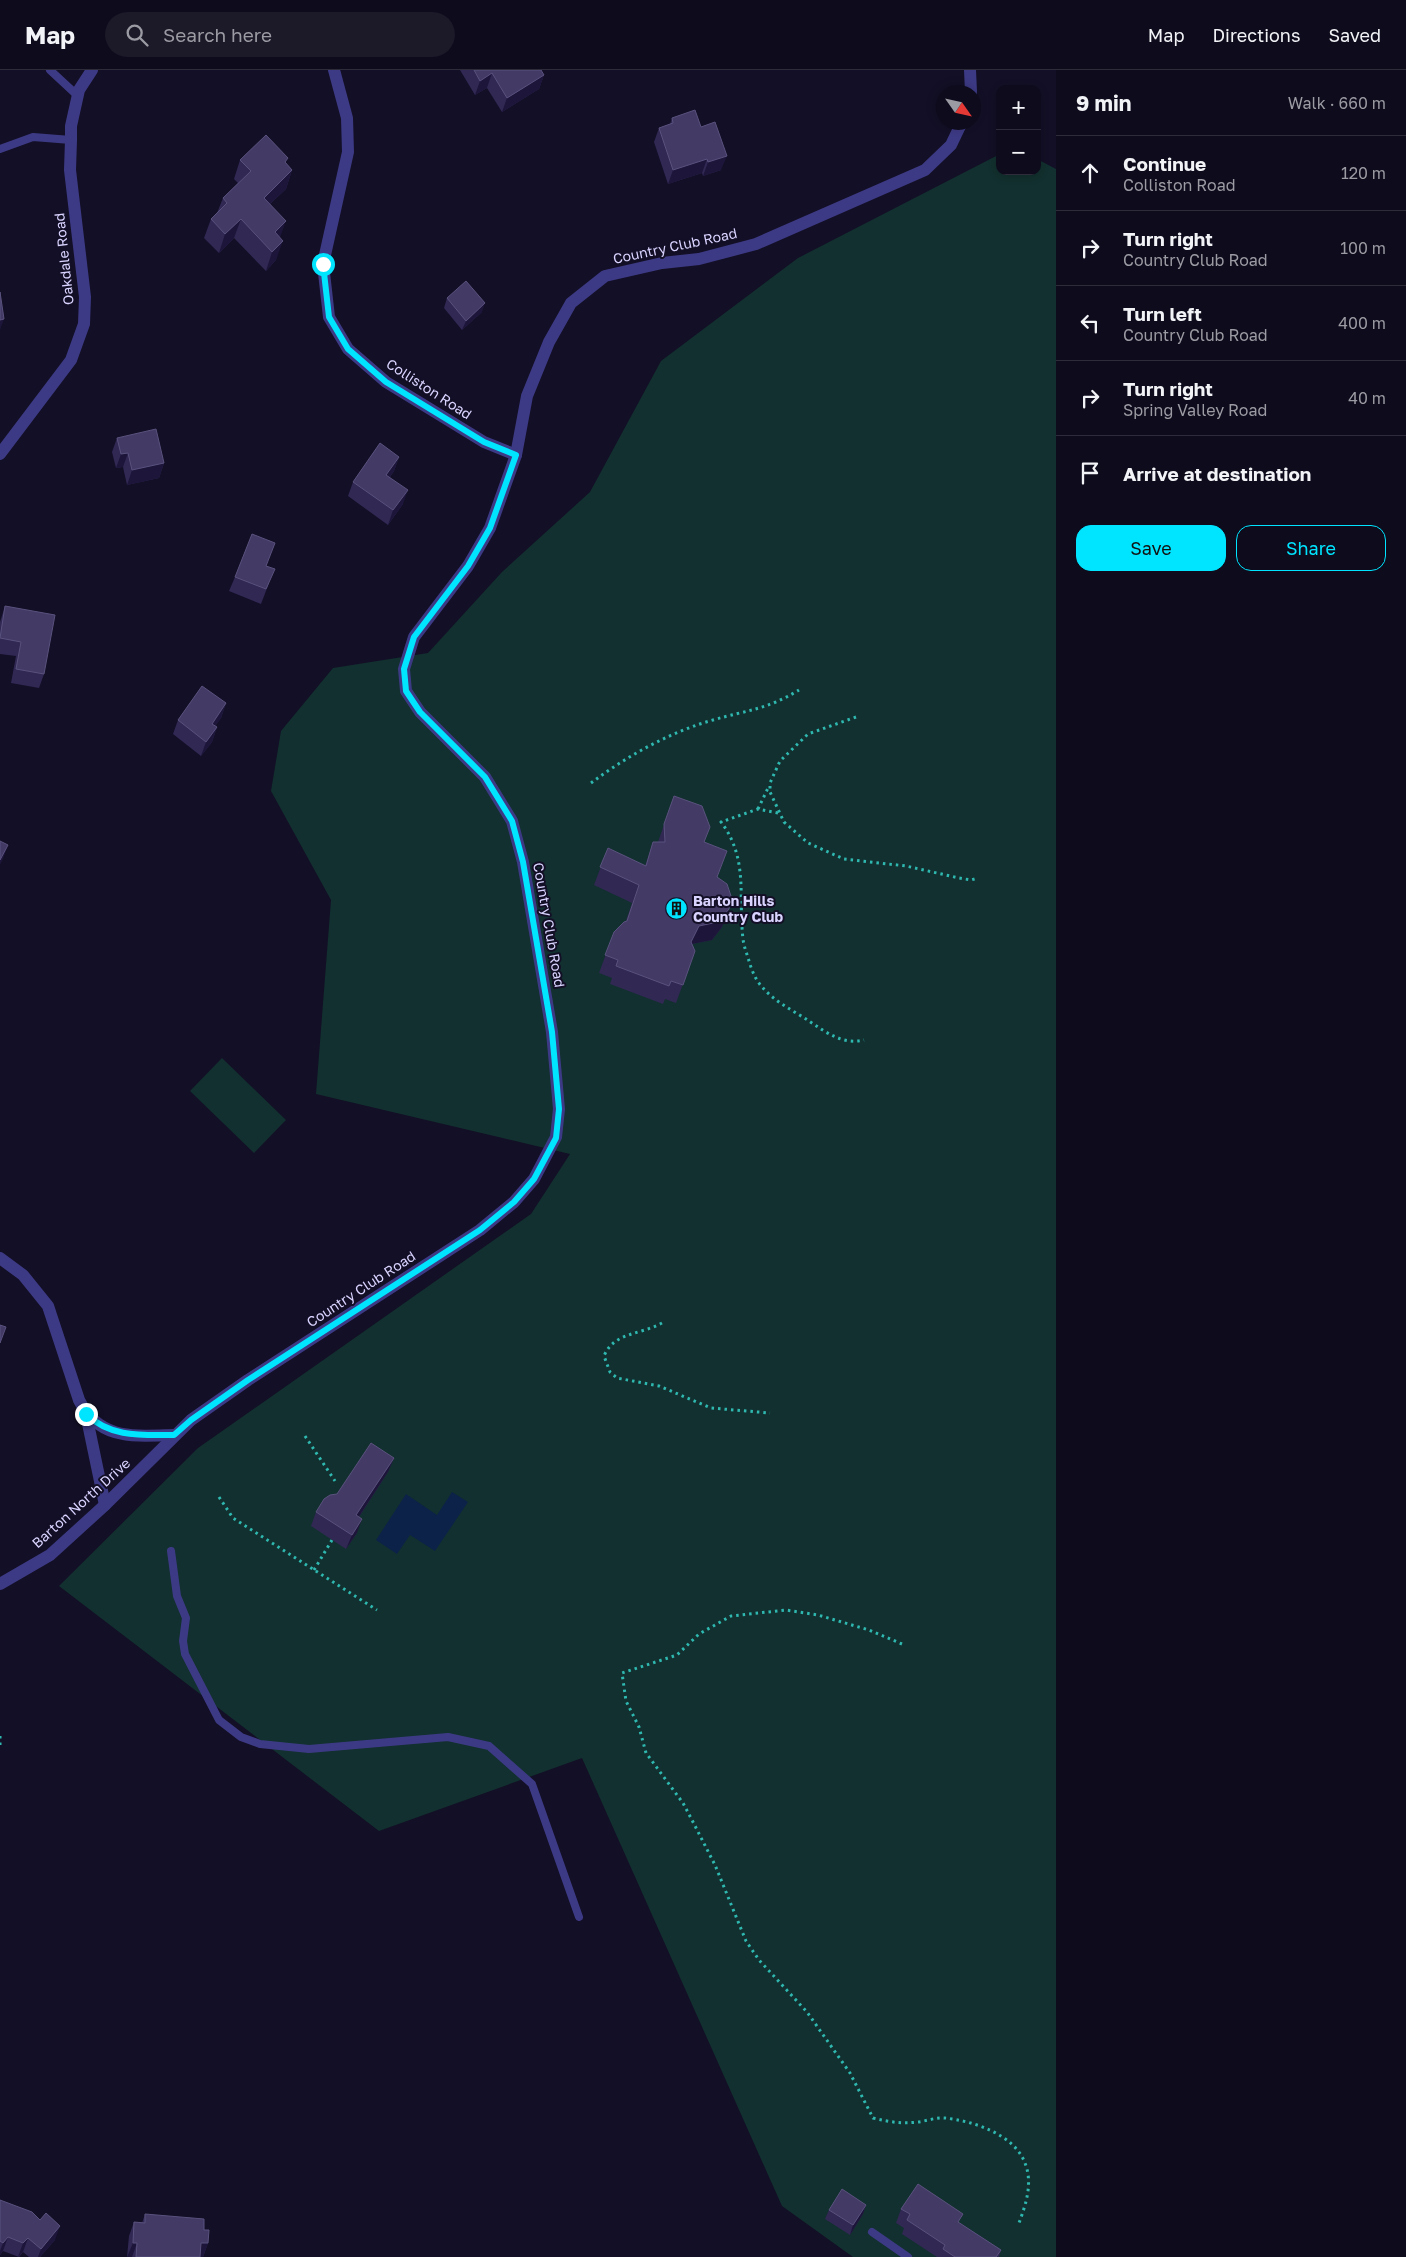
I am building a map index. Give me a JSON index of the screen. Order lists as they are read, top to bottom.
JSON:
{
  "streets": {
    "street": [
      "Country Club Road",
      "Oakdale Road",
      "Colliston Road",
      "Barton North Drive"
    ]
  },
  "crossings": [
    ["Country Club Road", "Colliston Road"],
    ["Country Club Road", "Barton North Drive"]
  ],
  "places": {
    "building": ["Barton Hills Country Club"]
  },
  "north": "bottom right",
  "page": {
    "header": "Map",
    "search": "Search here",
    "nav": ["Map", "Directions", "Saved"],
    "heading": ["9 min", "Walk · 660 m"],
    "map_buttons": ["+", "−"],
    "list": [
      ["Continue", "Colliston Road", "120 m"],
      ["Turn right", "Country Club Road", "100 m"],
      ["Turn left", "Country Club Road", "400 m"],
      ["Turn right", "Spring Valley Road", "40 m"],
      "Arrive at destination"
    ],
    "buttons": ["Save", "Share"]
  }
}
